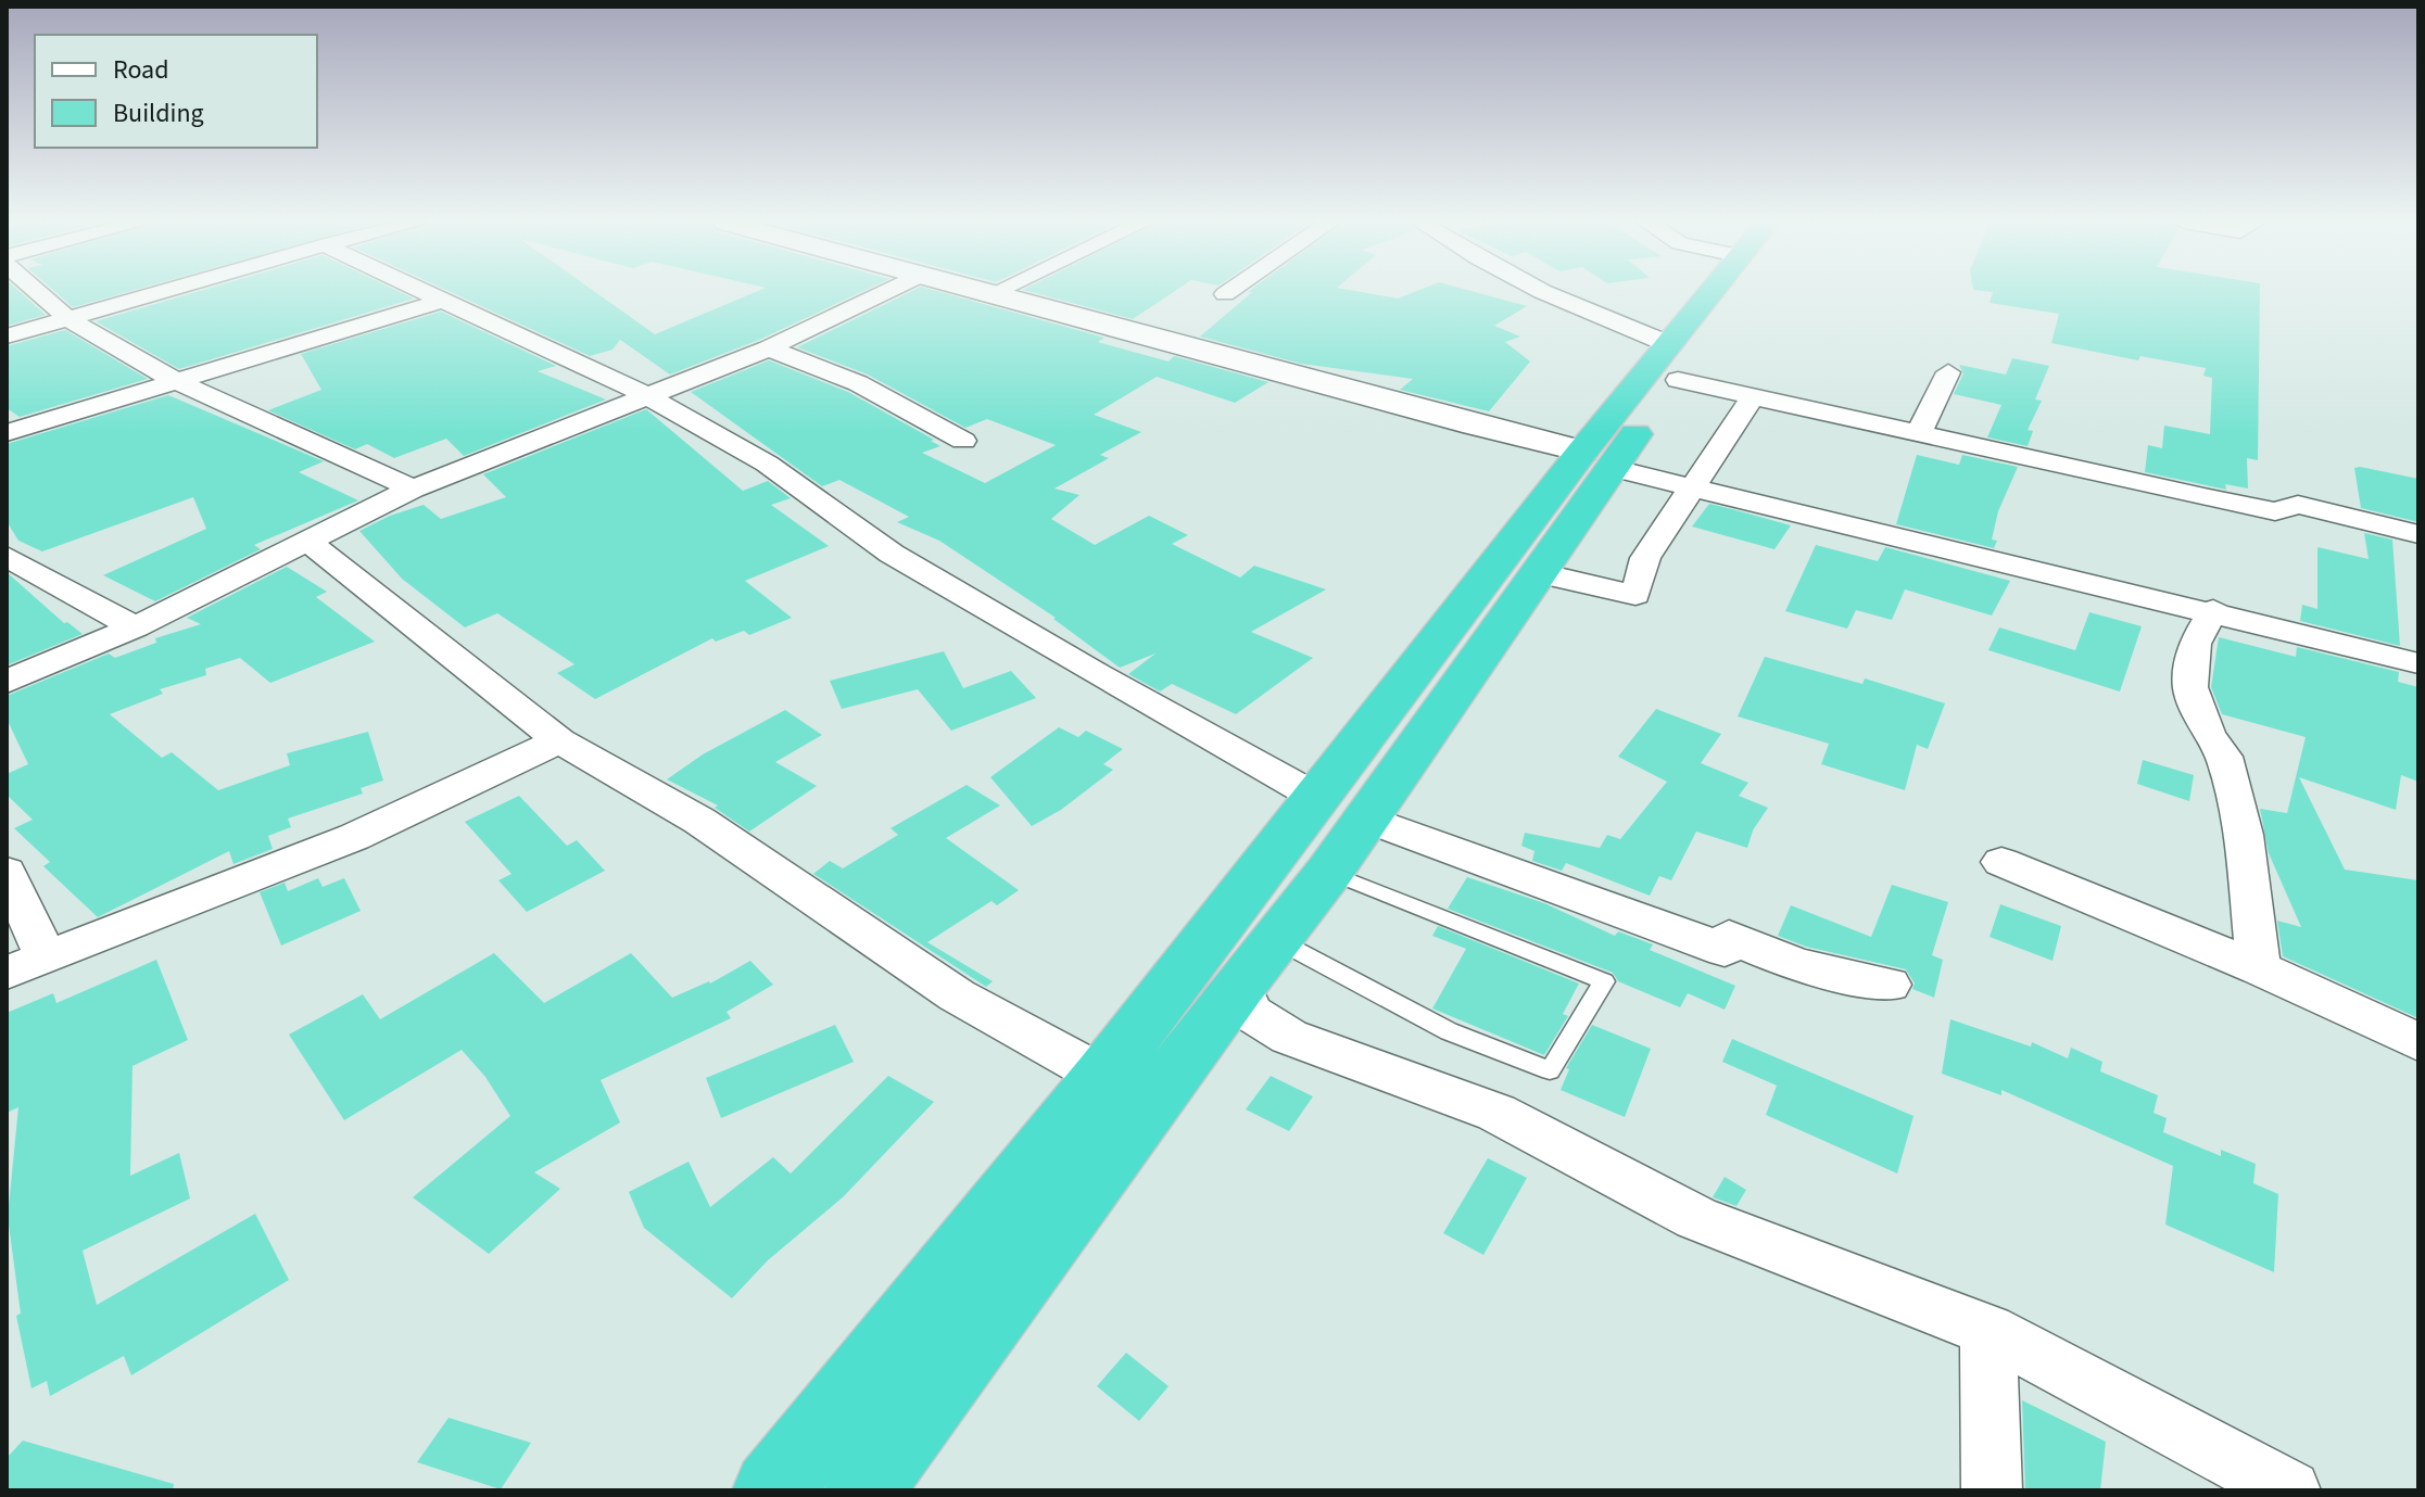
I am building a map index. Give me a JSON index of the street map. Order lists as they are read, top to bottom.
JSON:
{
  "legend": ["Road", "Building"]
}
